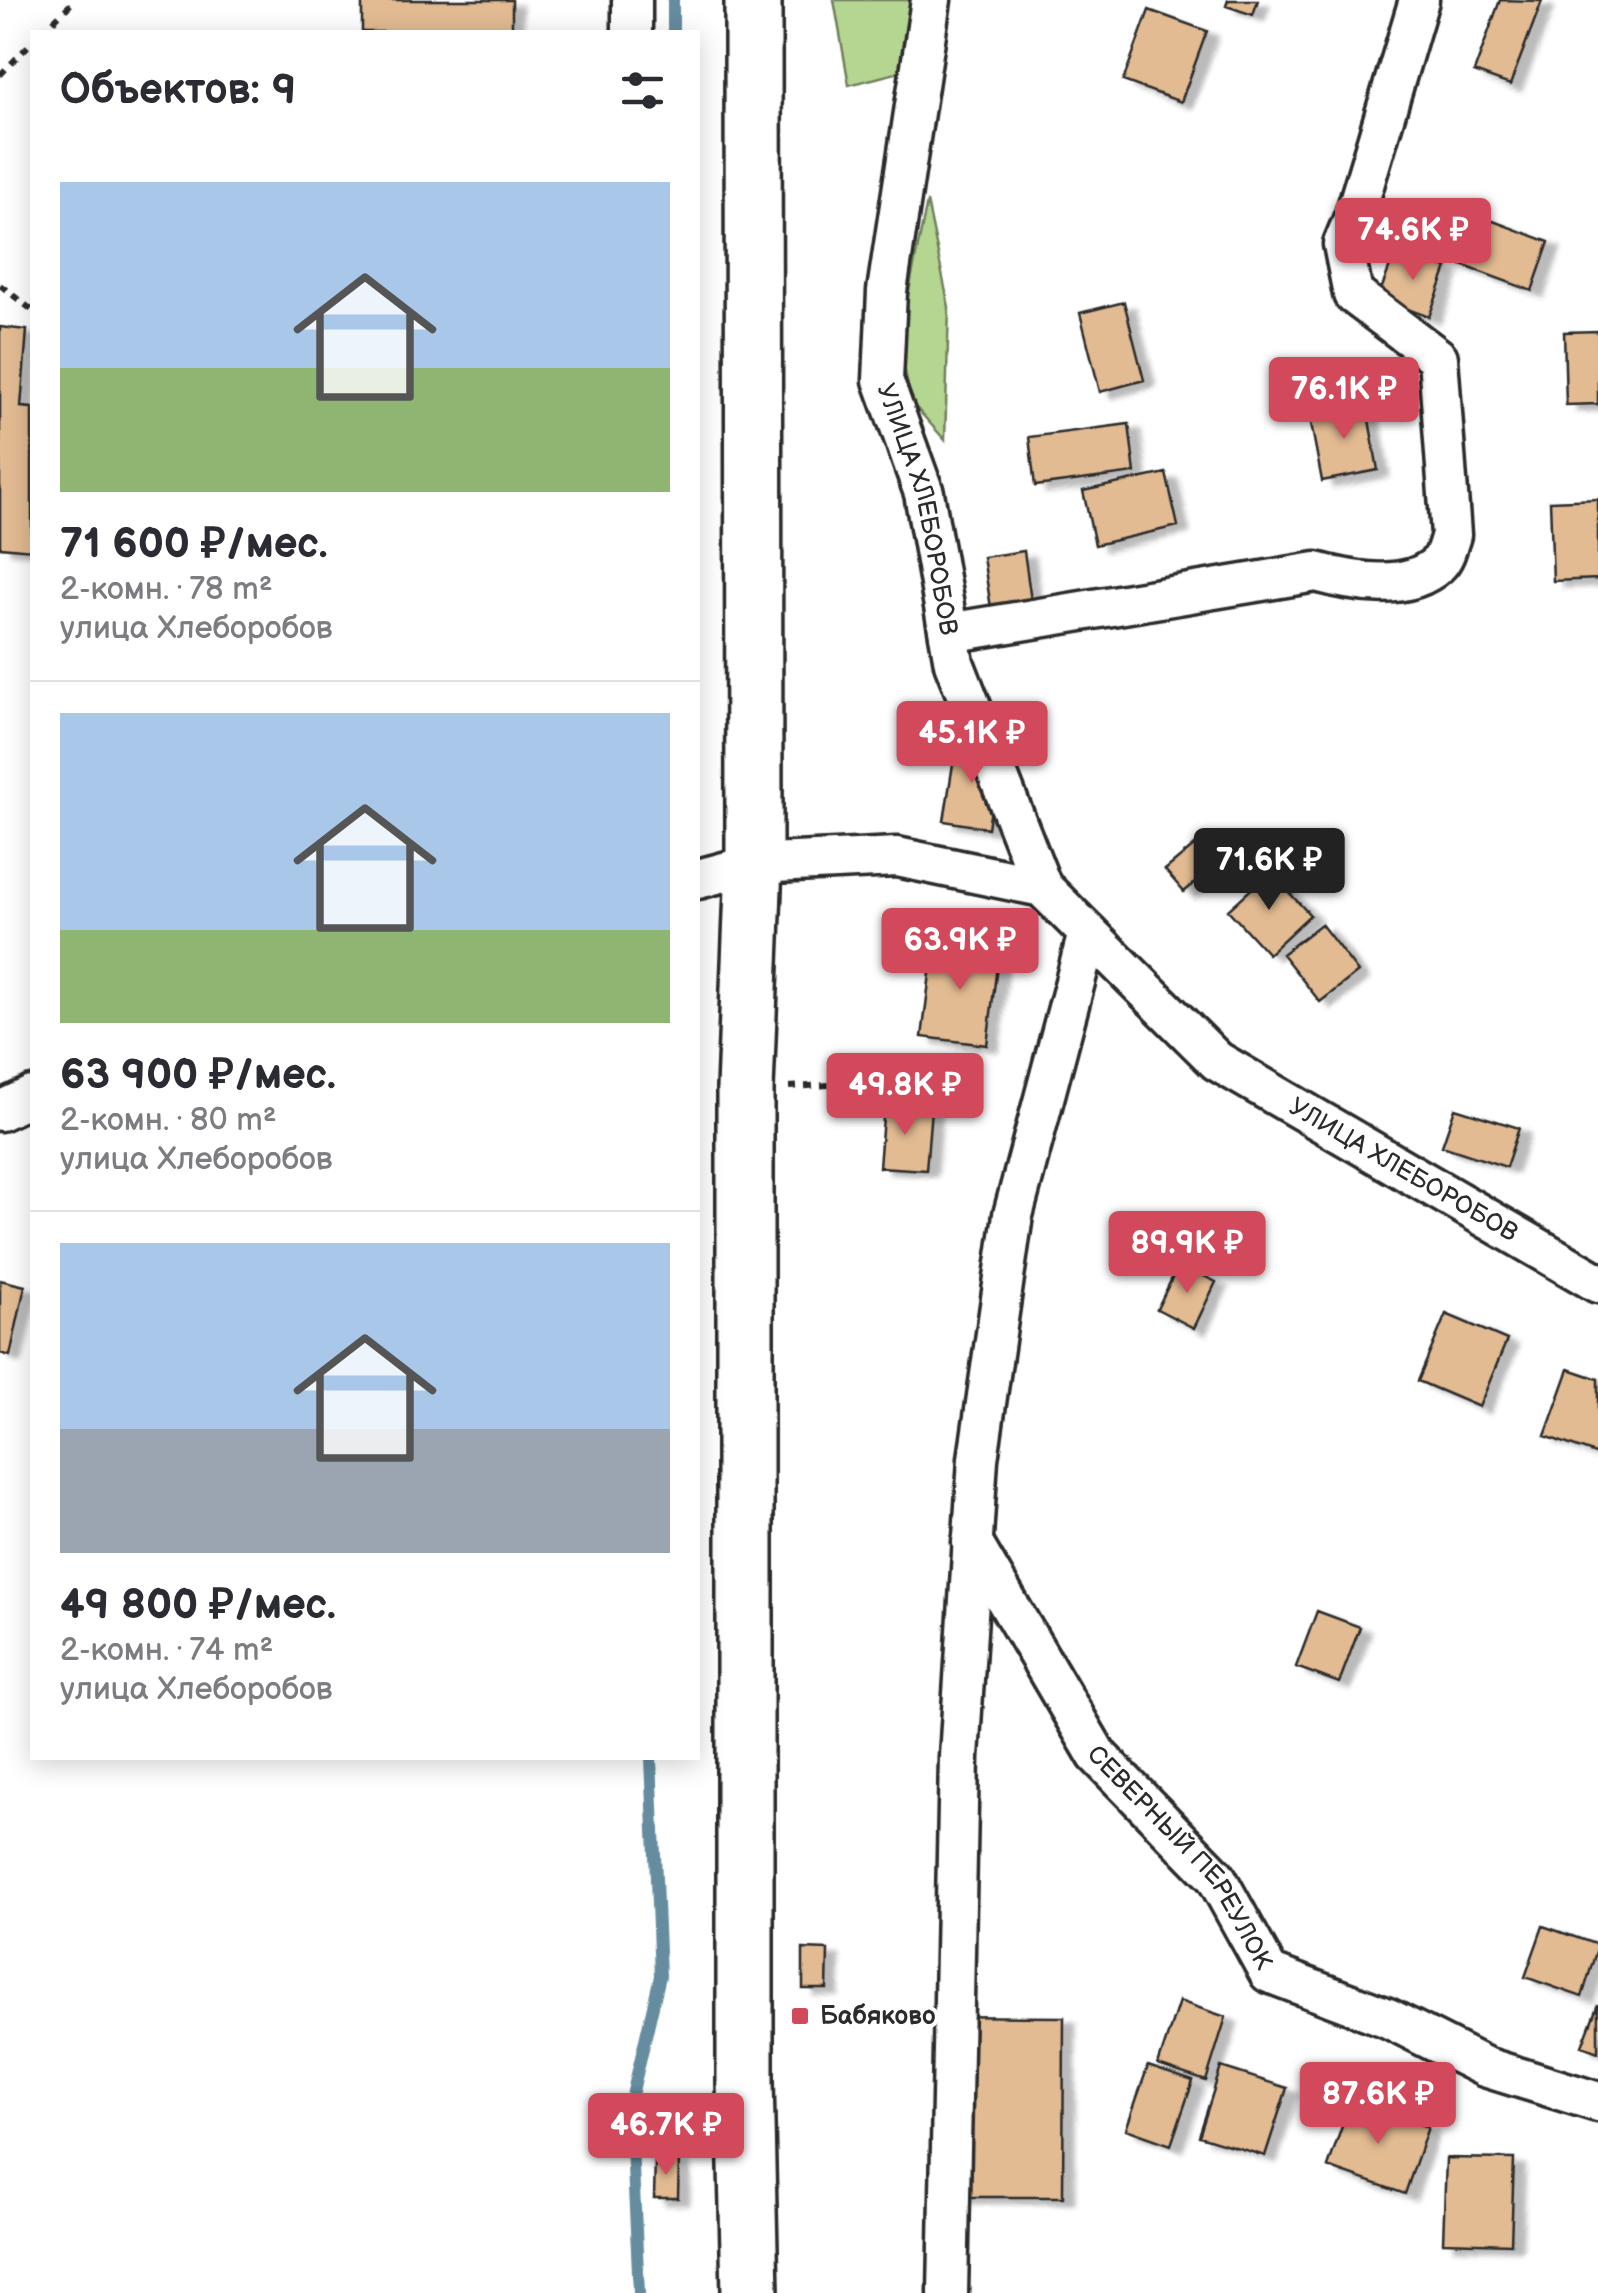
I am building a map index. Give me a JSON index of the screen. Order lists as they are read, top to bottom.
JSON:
{
  "streets": {
    "street": ["УЛИЦА ХЛЕБОРОБОВ", "СЕВЕРНЫЙ ПЕРЕУЛОК"]
  },
  "places": {
    "transit": ["Бабяково"]
  },
  "page": {
    "heading": "Объектов: 9",
    "list": [
      {
        "name": "71 600 ₽/мес.",
        "note": "2-комн. · 78 m² · улица Хлеборобов"
      },
      {
        "name": "63 900 ₽/мес.",
        "note": "2-комн. · 80 m² · улица Хлеборобов"
      },
      {
        "name": "49 800 ₽/мес.",
        "note": "2-комн. · 74 m² · улица Хлеборобов"
      }
    ],
    "price": [
      "74.6K ₽",
      "76.1K ₽",
      "45.1K ₽",
      "71.6K ₽",
      "63.9K ₽",
      "49.8K ₽",
      "89.9K ₽",
      "87.6K ₽",
      "46.7K ₽"
    ]
  }
}
